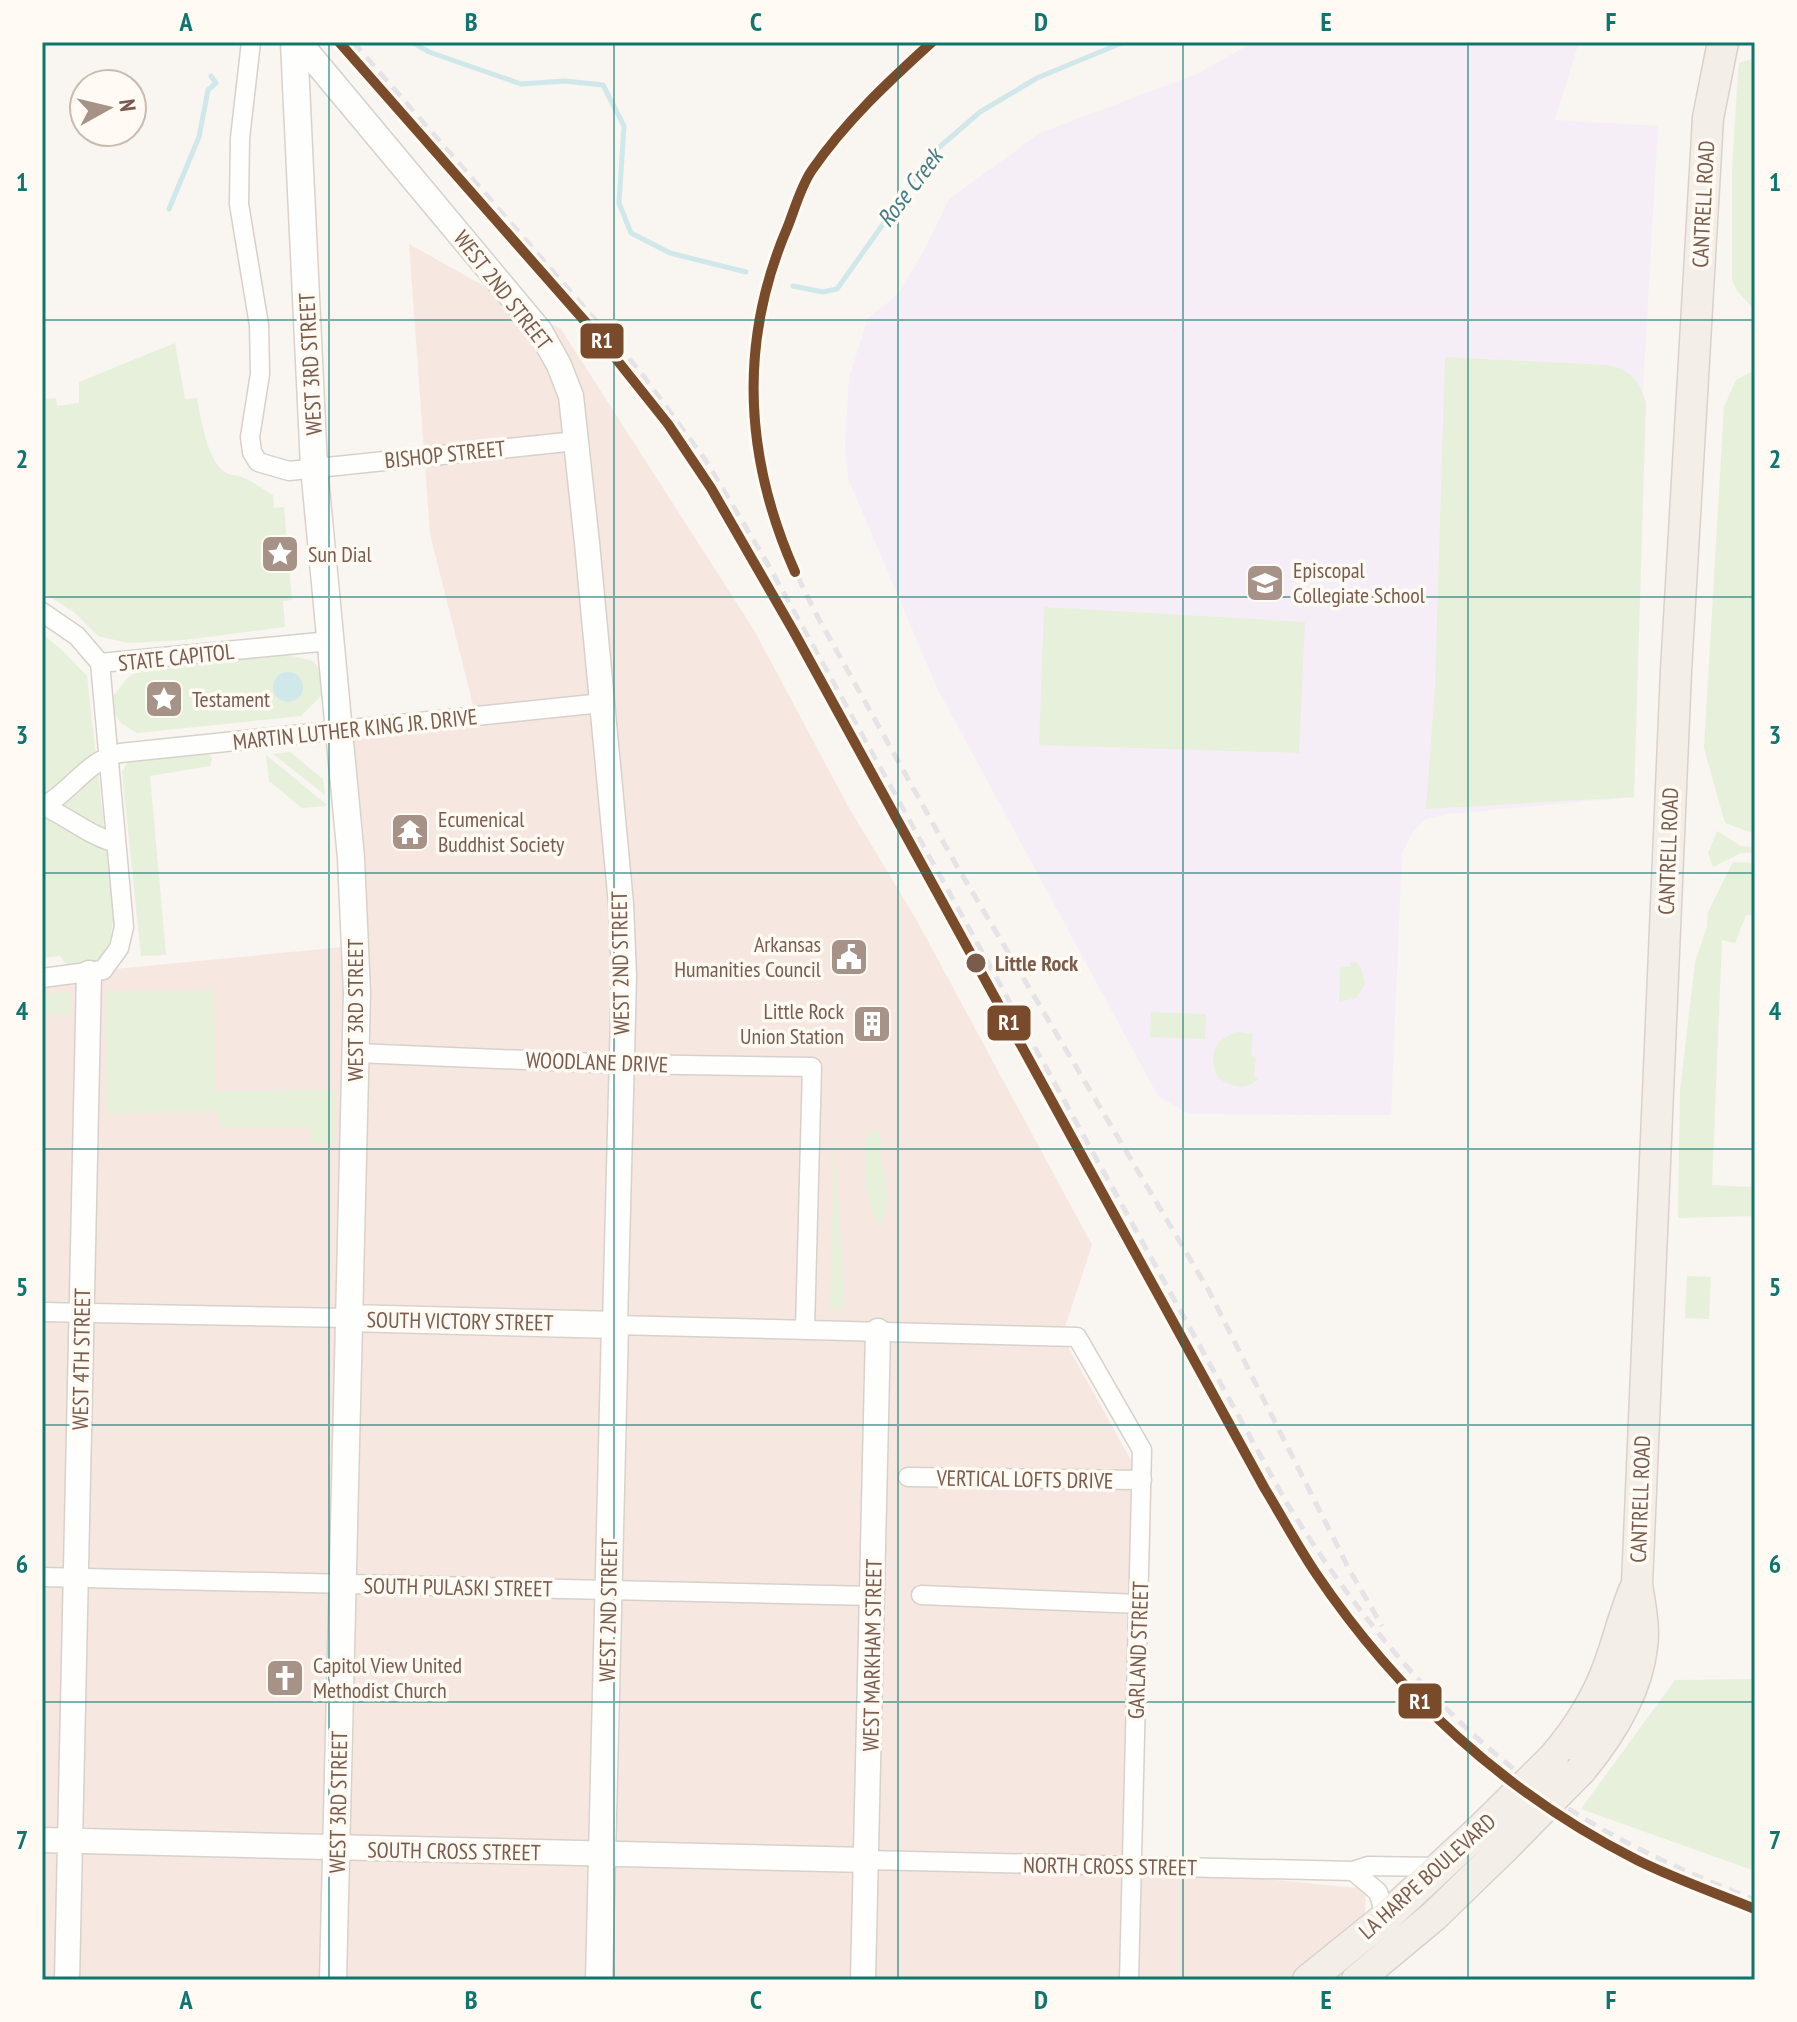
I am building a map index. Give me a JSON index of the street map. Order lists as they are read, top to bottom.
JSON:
{
  "streets": {
    "main road": [
      "CANTRELL ROAD",
      "WEST 2ND STREET",
      "WEST 3RD STREET",
      "SOUTH VICTORY STREET",
      "LA HARPE BOULEVARD"
    ],
    "street": [
      "BISHOP STREET",
      "STATE CAPITOL",
      "MARTIN LUTHER KING JR. DRIVE",
      "WOODLANE DRIVE",
      "WEST 4TH STREET",
      "VERTICAL LOFTS DRIVE",
      "SOUTH PULASKI STREET",
      "GARLAND STREET",
      "WEST MARKHAM STREET",
      "SOUTH CROSS STREET",
      "NORTH CROSS STREET"
    ]
  },
  "crossings": [
    ["CANTRELL ROAD", "LA HARPE BOULEVARD"],
    ["WEST 2ND STREET", "WEST 3RD STREET"],
    ["WEST 2ND STREET", "BISHOP STREET"],
    ["WEST 2ND STREET", "MARTIN LUTHER KING JR. DRIVE"],
    ["WEST 2ND STREET", "WOODLANE DRIVE"],
    ["WEST 2ND STREET", "SOUTH VICTORY STREET"],
    ["WEST 2ND STREET", "SOUTH PULASKI STREET"],
    ["WEST 2ND STREET", "SOUTH CROSS STREET"],
    ["WEST 3RD STREET", "BISHOP STREET"],
    ["WEST 3RD STREET", "STATE CAPITOL"],
    ["WEST 3RD STREET", "MARTIN LUTHER KING JR. DRIVE"],
    ["WEST 3RD STREET", "WOODLANE DRIVE"],
    ["WEST 3RD STREET", "SOUTH VICTORY STREET"],
    ["WEST 3RD STREET", "SOUTH PULASKI STREET"],
    ["WEST 3RD STREET", "SOUTH CROSS STREET"],
    ["WOODLANE DRIVE", "SOUTH VICTORY STREET"],
    ["SOUTH VICTORY STREET", "WEST 4TH STREET"],
    ["SOUTH VICTORY STREET", "GARLAND STREET"],
    ["SOUTH VICTORY STREET", "WEST MARKHAM STREET"],
    ["WEST 4TH STREET", "SOUTH PULASKI STREET"],
    ["WEST 4TH STREET", "SOUTH CROSS STREET"],
    ["VERTICAL LOFTS DRIVE", "GARLAND STREET"],
    ["SOUTH PULASKI STREET", "WEST MARKHAM STREET"],
    ["GARLAND STREET", "NORTH CROSS STREET"],
    ["WEST MARKHAM STREET", "SOUTH CROSS STREET"],
    ["WEST MARKHAM STREET", "NORTH CROSS STREET"],
    ["SOUTH CROSS STREET", "NORTH CROSS STREET"],
    ["NORTH CROSS STREET", "LA HARPE BOULEVARD"]
  ],
  "water": ["Rose Creek"],
  "places": {
    "place": ["Sun Dial", "Testament"],
    "school or university": ["Episcopal Collegiate School"],
    "temple": ["Ecumenical Buddhist Society"],
    "public building": ["Arkansas Humanities Council"],
    "other": ["Little Rock"],
    "building": ["Little Rock Union Station"],
    "church": ["Capitol View United Methodist Church"]
  },
  "lines": ["transit line R1"],
  "north": "right",
  "grid": {
    "columns": [
      "A",
      "B",
      "C",
      "D",
      "E",
      "F"
    ],
    "rows": [
      "1",
      "2",
      "3",
      "4",
      "5",
      "6",
      "7"
    ]
  }
}
